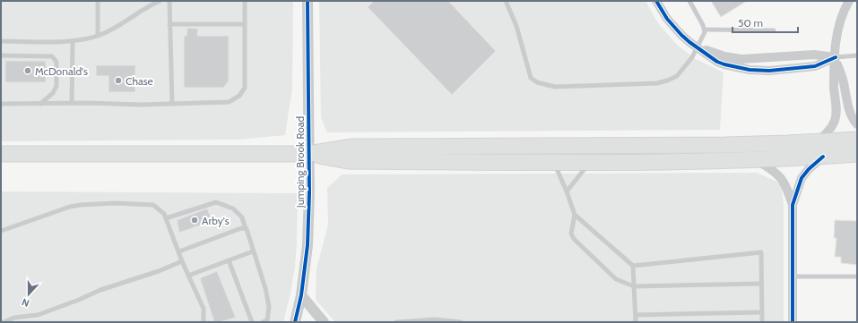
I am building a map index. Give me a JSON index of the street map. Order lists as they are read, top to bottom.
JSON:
{
  "streets": {
    "street": ["Jumping Brook Road"]
  },
  "places": ["McDonald's", "Chase", "Arby's"],
  "scale_bar": "50 m",
  "north": "bottom"
}
